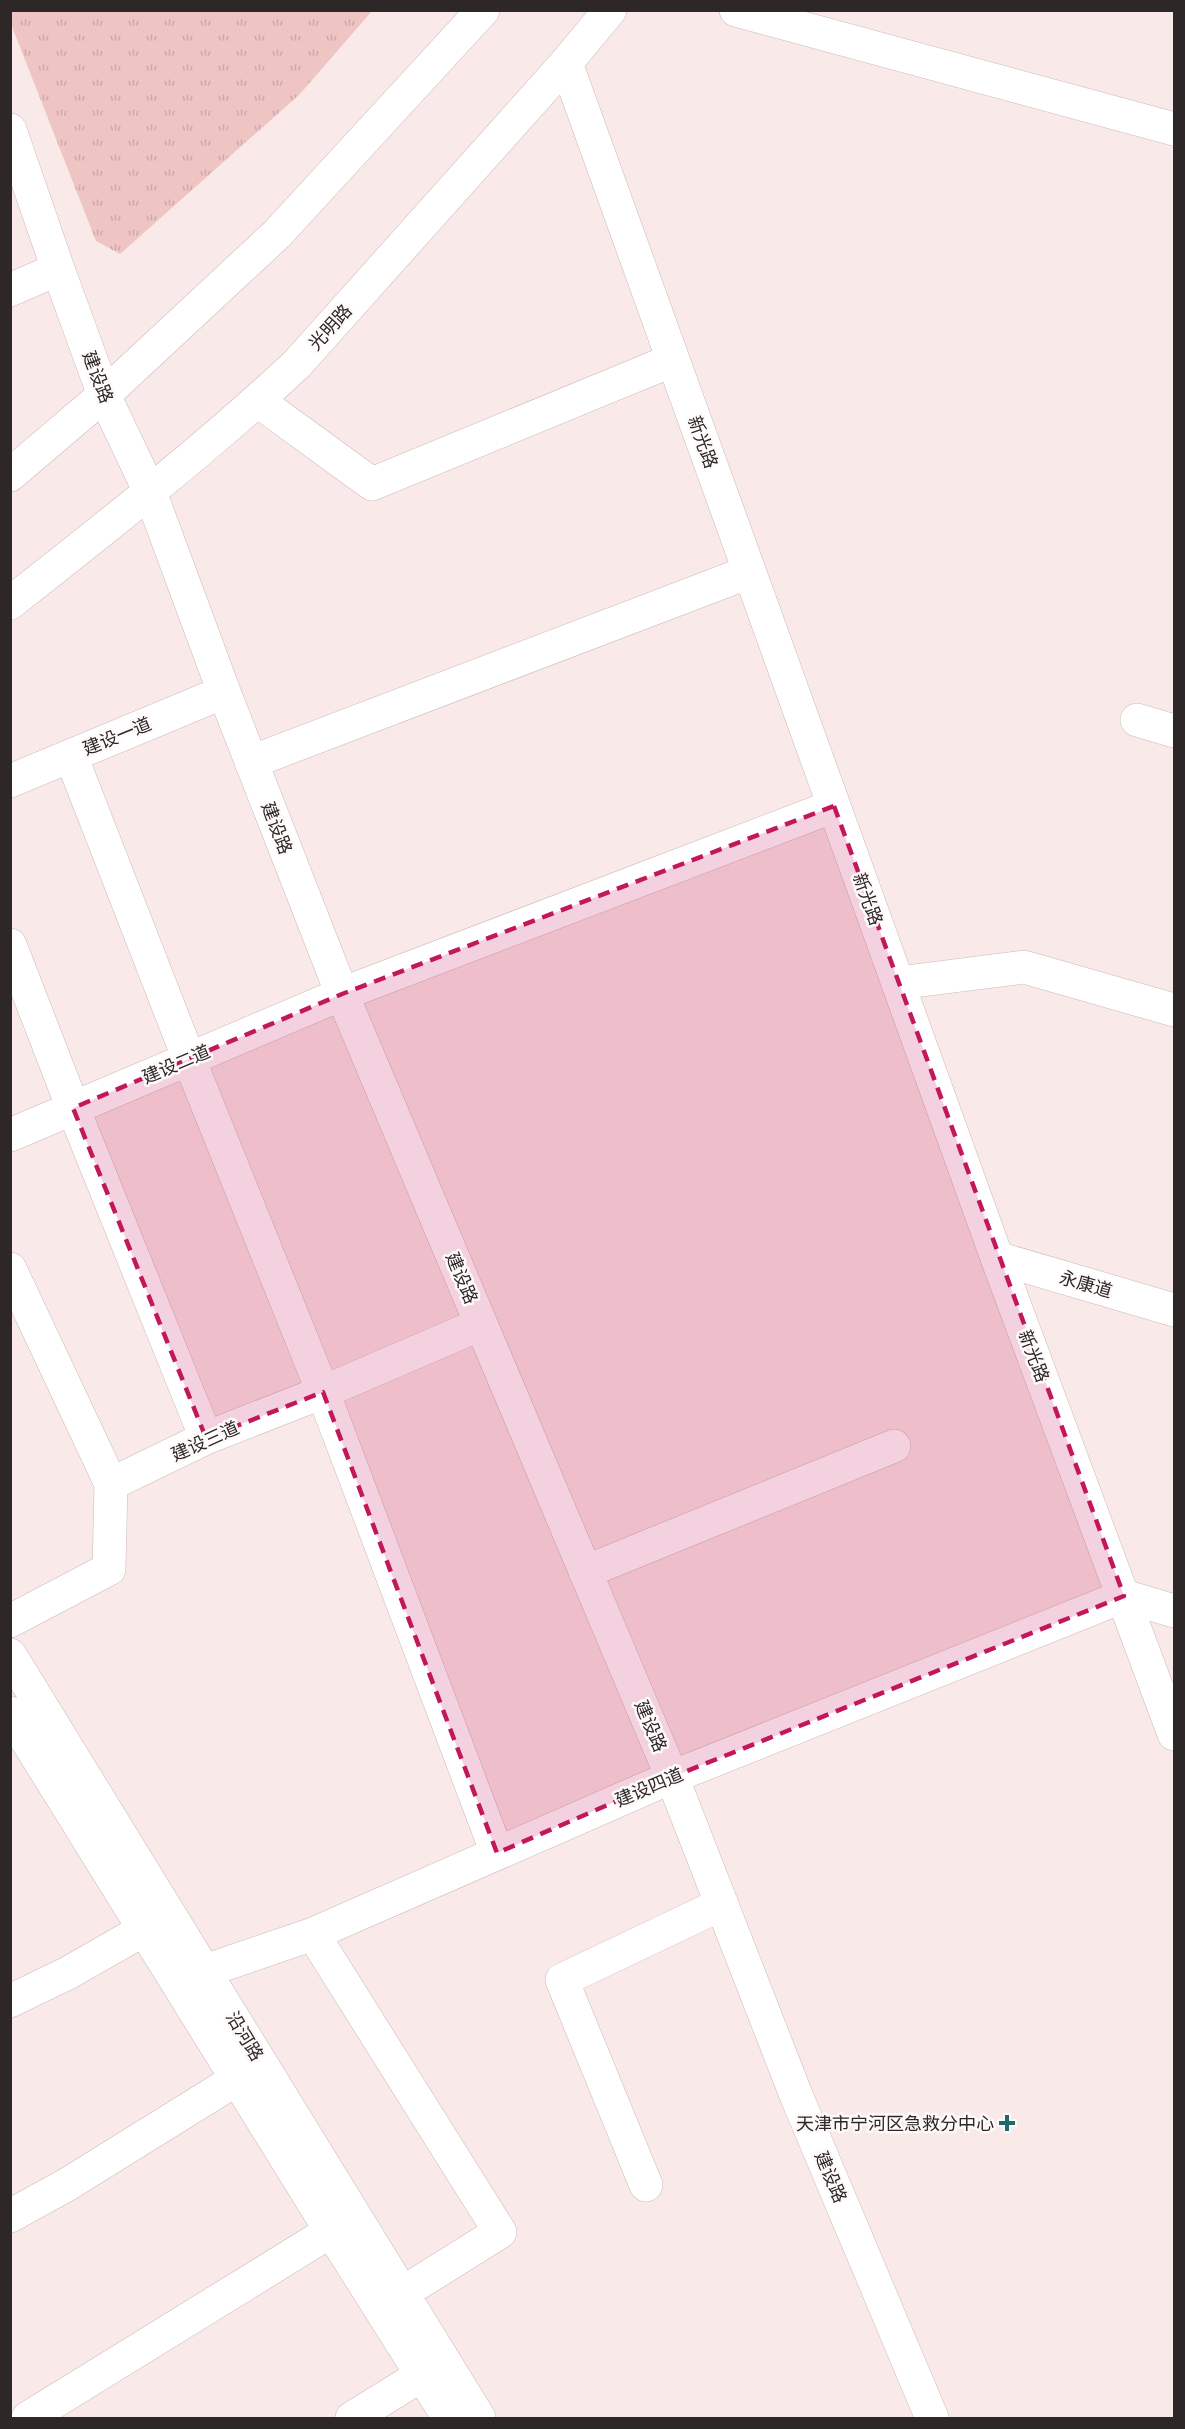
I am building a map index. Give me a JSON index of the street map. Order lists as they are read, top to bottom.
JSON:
{
  "streets": {
    "street": [
      "光明路",
      "建设路",
      "新光路",
      "建设一道",
      "建设二道",
      "永康道",
      "建设三道",
      "建设四道",
      "沿河路"
    ]
  },
  "crossings": [
    ["光明路", "建设路"],
    ["光明路", "新光路"],
    ["建设路", "建设一道"],
    ["建设路", "建设二道"],
    ["建设路", "建设三道"],
    ["建设路", "建设四道"],
    ["新光路", "建设二道"],
    ["新光路", "永康道"],
    ["新光路", "建设四道"],
    ["建设四道", "沿河路"]
  ],
  "places": {
    "health": ["天津市宁河区急救分中心"]
  }
}
